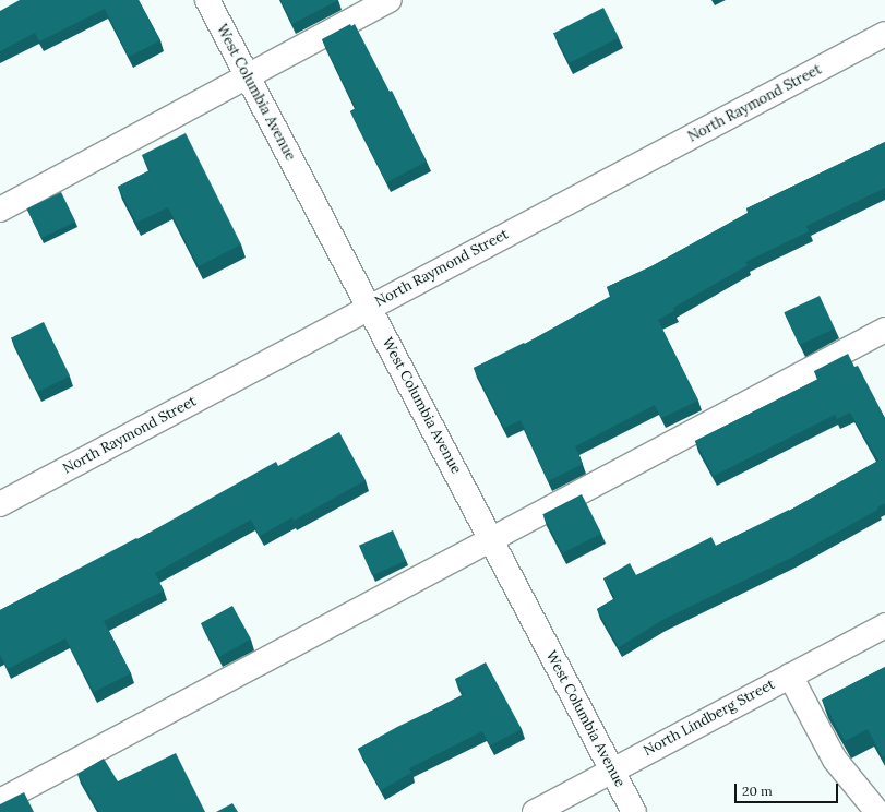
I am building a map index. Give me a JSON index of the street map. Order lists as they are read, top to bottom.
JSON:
{
  "streets": {
    "street": ["West Columbia Avenue", "North Raymond Street", "North Lindberg Street"]
  },
  "crossings": [
    ["West Columbia Avenue", "North Raymond Street"],
    ["West Columbia Avenue", "North Lindberg Street"]
  ],
  "scale_bar": "20 m"
}
